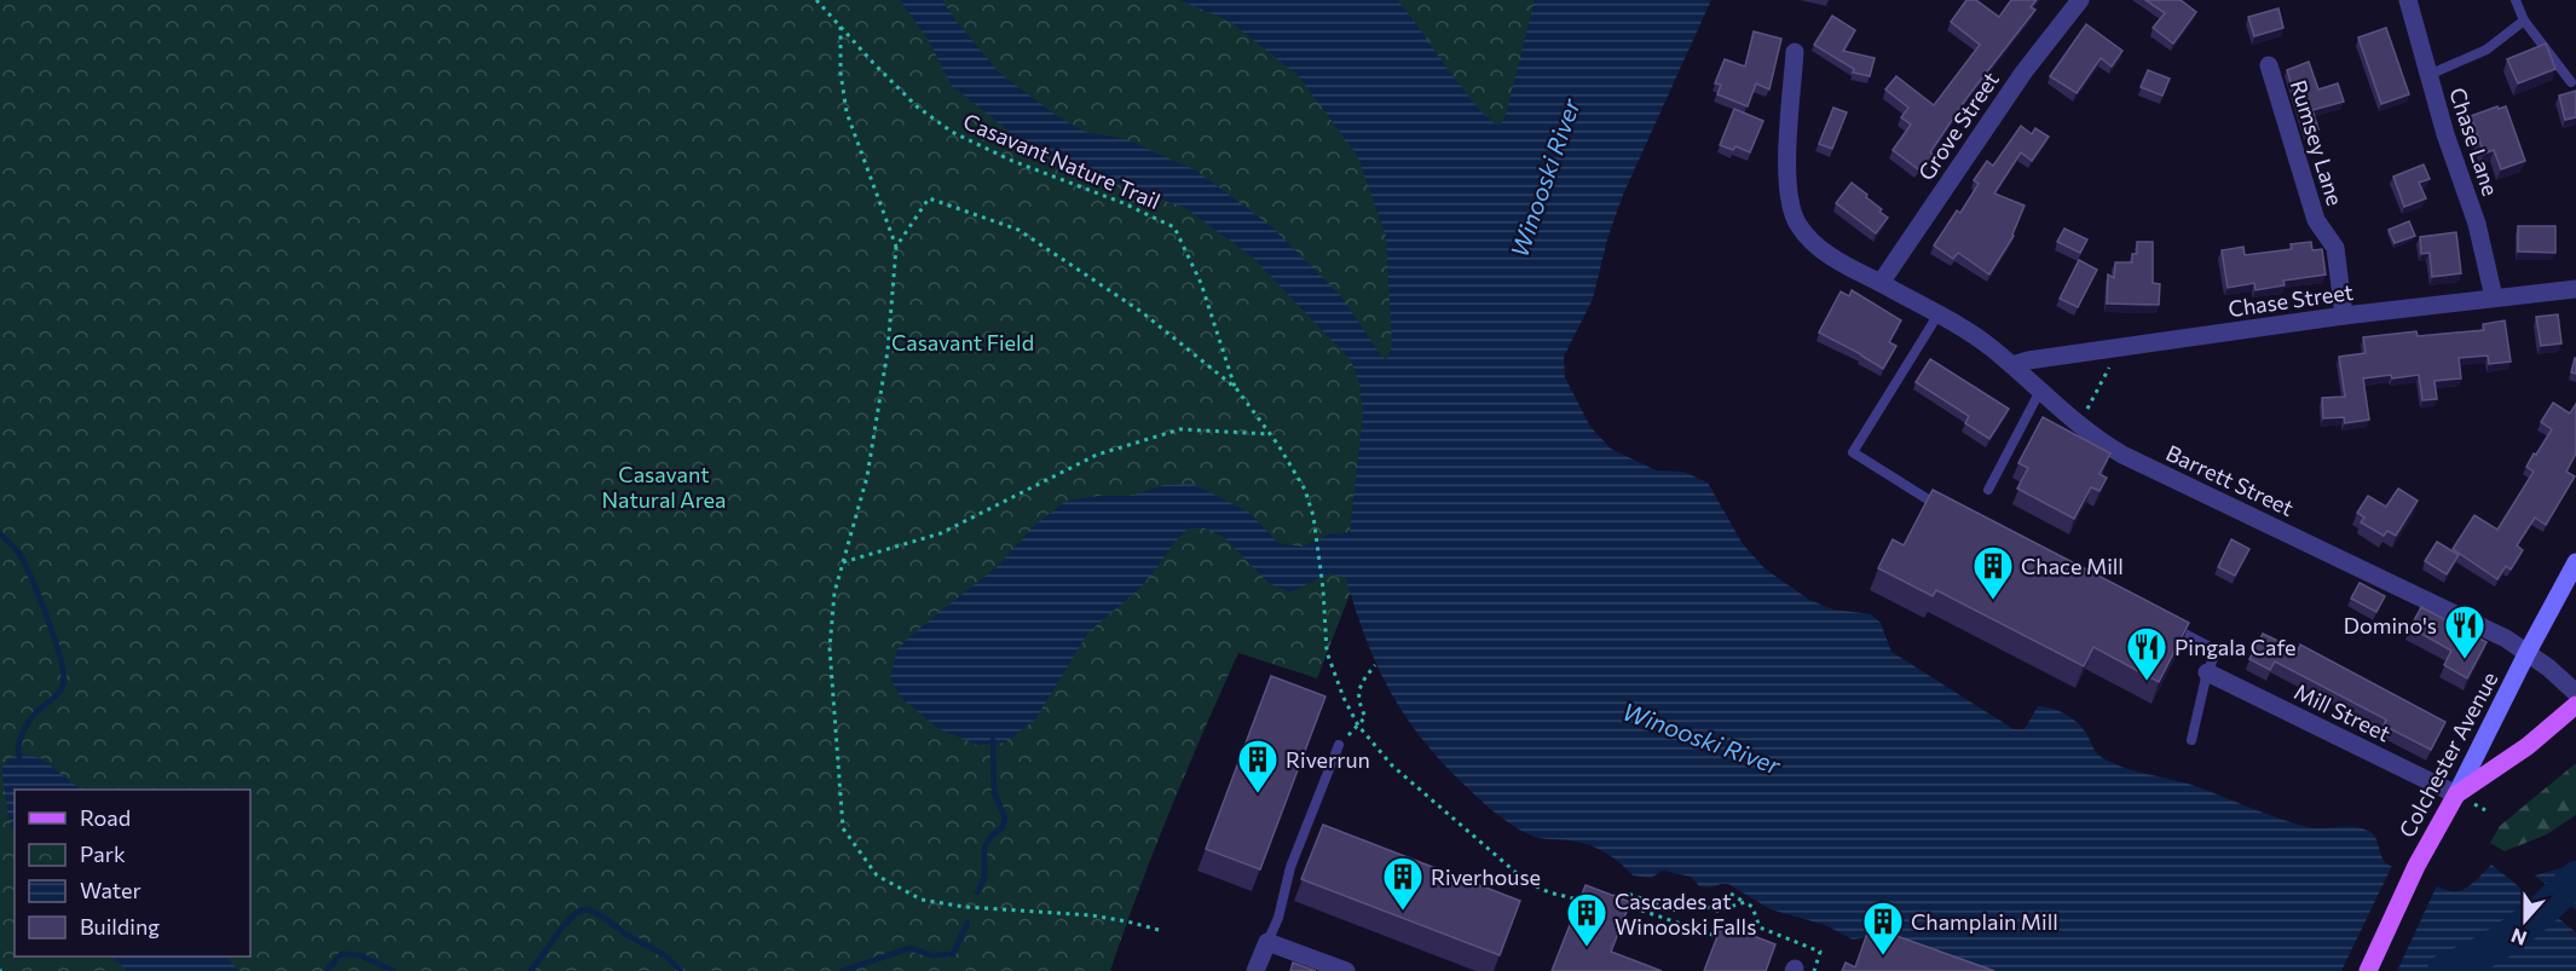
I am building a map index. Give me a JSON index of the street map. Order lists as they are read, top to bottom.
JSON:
{
  "streets": {
    "main road": ["Colchester Avenue"],
    "street": [
      "Grove Street",
      "Chase Lane",
      "Rumsey Lane",
      "Chase Street",
      "Barrett Street",
      "Mill Street"
    ],
    "path": ["Casavant Nature Trail"]
  },
  "crossings": [
    ["Grove Street", "Barrett Street"],
    ["Chase Lane", "Chase Street"],
    ["Rumsey Lane", "Chase Street"],
    ["Chase Street", "Barrett Street"],
    ["Barrett Street", "Colchester Avenue"],
    ["Mill Street", "Colchester Avenue"]
  ],
  "water": ["Winooski River"],
  "parks": ["Casavant Field", "Casavant Natural Area"],
  "places": {
    "building": [
      "Chace Mill",
      "Riverrun",
      "Riverhouse",
      "Cascades at Winooski Falls",
      "Champlain Mill"
    ],
    "restaurant": ["Domino's", "Pingala Cafe"]
  },
  "legend": [
    "Road",
    "Park",
    "Water",
    "Building"
  ],
  "north": "bottom"
}
